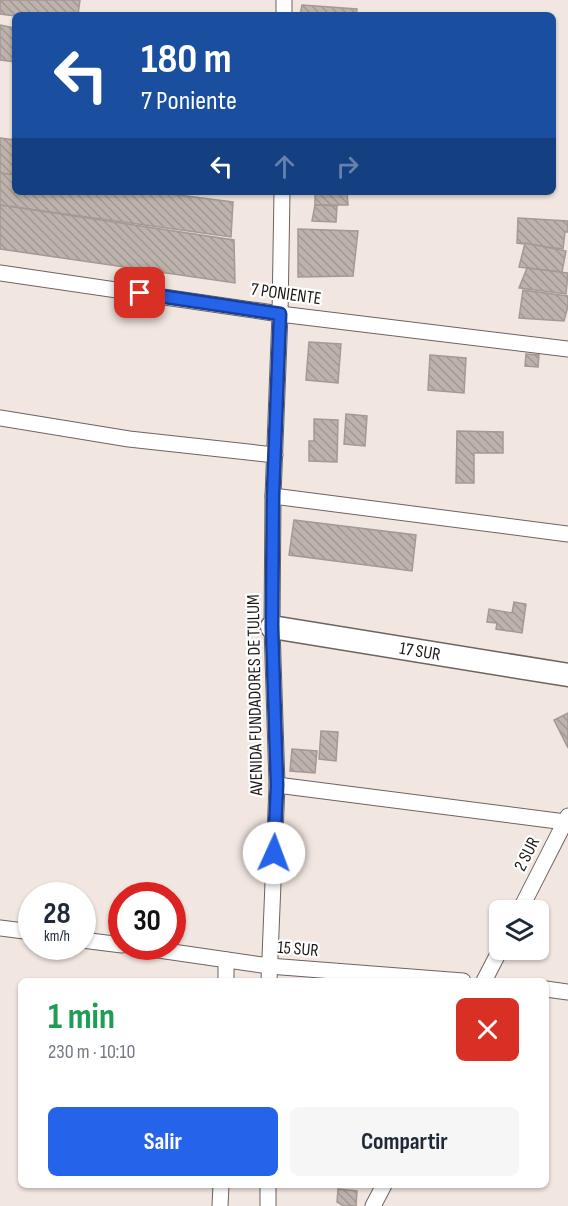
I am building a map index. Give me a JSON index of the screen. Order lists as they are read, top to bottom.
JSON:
{
  "streets": {
    "street": [
      "7 PONIENTE",
      "17 SUR",
      "AVENIDA FUNDADORES DE TULUM",
      "2 SUR",
      "15 SUR"
    ]
  },
  "crossings": [
    ["7 PONIENTE", "AVENIDA FUNDADORES DE TULUM"],
    ["17 SUR", "AVENIDA FUNDADORES DE TULUM"],
    ["AVENIDA FUNDADORES DE TULUM", "15 SUR"]
  ],
  "page": {
    "turn": ["180 m", "7 Poniente"],
    "speed": "28 km/h",
    "limit": "30",
    "heading": ["1 min", "230 m · 10:10"],
    "buttons": ["Salir", "Compartir"]
  }
}
